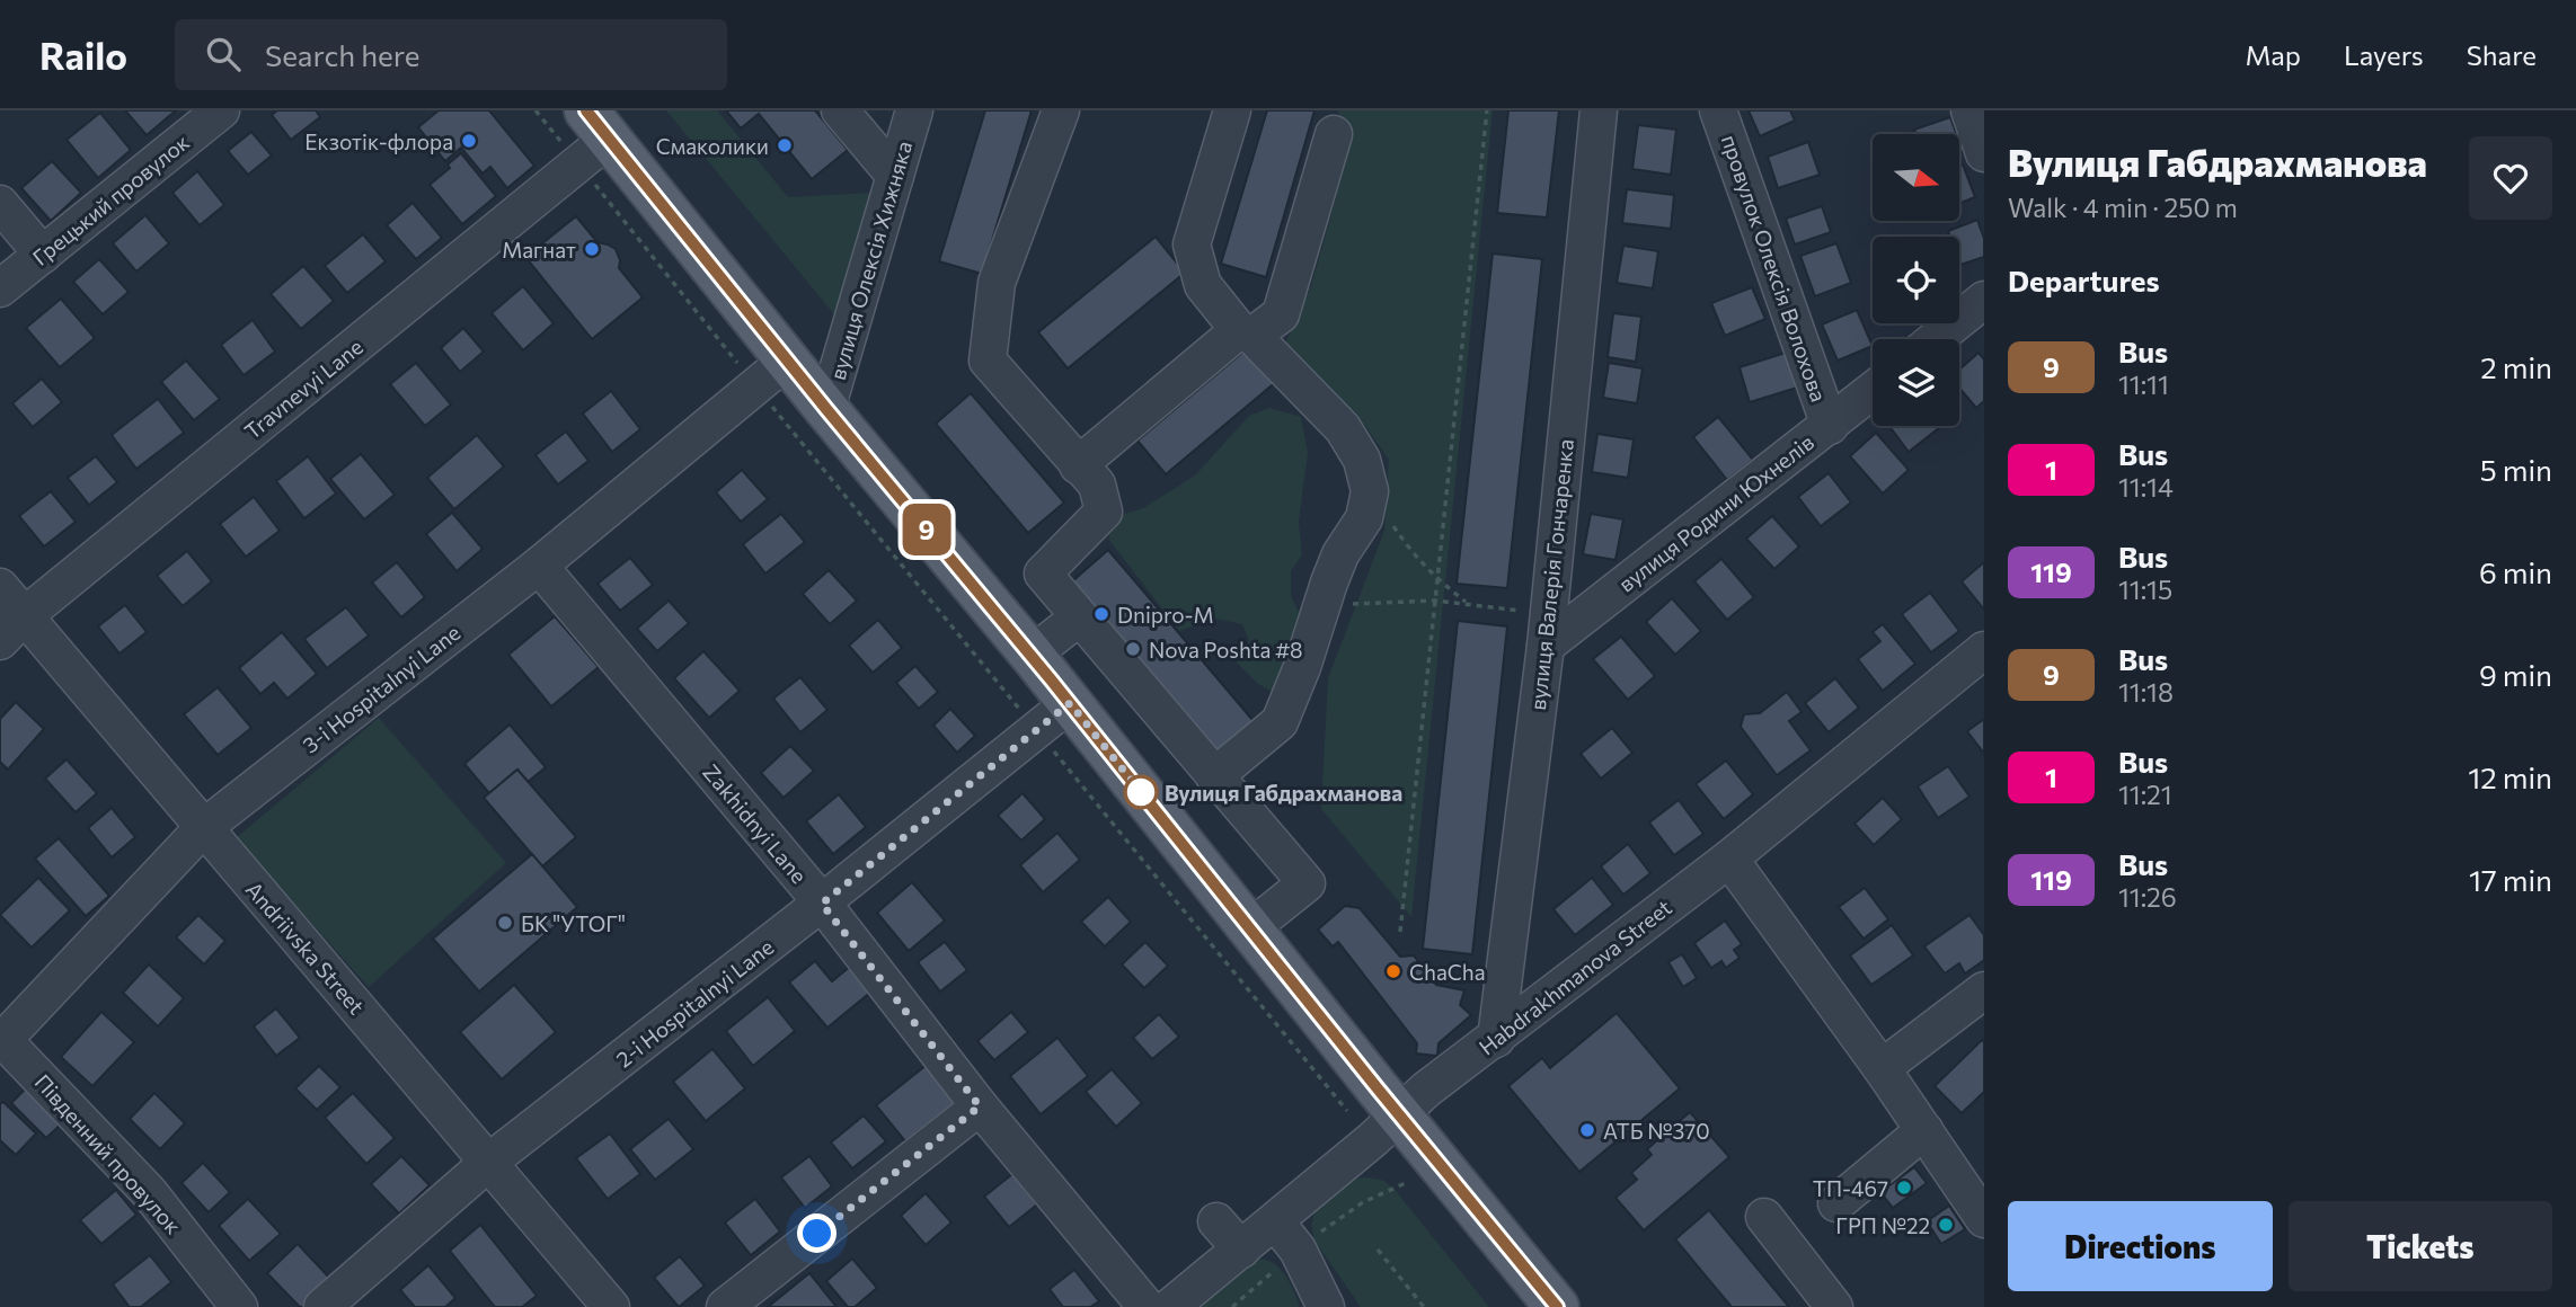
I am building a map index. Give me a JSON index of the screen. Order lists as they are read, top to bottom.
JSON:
{
  "streets": {
    "street": [
      "Грецький провулок",
      "вулиця Олексія Хижняка",
      "провулок Олексія Волохова",
      "Travnevyi Lane",
      "вулиця Родини Юхнелів",
      "вулиця Валерія Гончаренка",
      "3-i Hospitalnyi Lane",
      "Zakhidnyi Lane",
      "Andriivska Street",
      "Habdrakhmanova Street",
      "2-i Hospitalnyi Lane",
      "Південний провулок"
    ]
  },
  "crossings": [
    ["провулок Олексія Волохова", "вулиця Родини Юхнелів"],
    ["Travnevyi Lane", "Andriivska Street"],
    ["вулиця Родини Юхнелів", "вулиця Валерія Гончаренка"],
    ["вулиця Валерія Гончаренка", "Habdrakhmanova Street"],
    ["3-i Hospitalnyi Lane", "Zakhidnyi Lane"],
    ["3-i Hospitalnyi Lane", "Andriivska Street"],
    ["3-i Hospitalnyi Lane", "Південний провулок"],
    ["Zakhidnyi Lane", "2-i Hospitalnyi Lane"],
    ["Andriivska Street", "2-i Hospitalnyi Lane"]
  ],
  "places": [
    "Екзотік-флора",
    "Смаколики",
    "Магнат",
    "Dnipro-M",
    "Nova Poshta #8",
    "Вулиця Габдрахманова",
    "БК \"УТОГ\"",
    "ChaCha",
    "АТБ №370",
    "ТП-467",
    "ГРП №22"
  ],
  "lines": ["bus line 9"],
  "north": "right",
  "page": {
    "header": "Railo",
    "search": "Search here",
    "nav": ["Map", "Layers", "Share"],
    "on_map": "9",
    "heading": [
      ["Вулиця Габдрахманова", "Walk · 4 min · 250 m"],
      "Departures"
    ],
    "list": [
      {
        "mark": "9",
        "name": "Bus",
        "note": "11:11",
        "value": "2 min"
      },
      {
        "mark": "1",
        "name": "Bus",
        "note": "11:14",
        "value": "5 min"
      },
      {
        "mark": "119",
        "name": "Bus",
        "note": "11:15",
        "value": "6 min"
      },
      {
        "mark": "9",
        "name": "Bus",
        "note": "11:18",
        "value": "9 min"
      },
      {
        "mark": "1",
        "name": "Bus",
        "note": "11:21",
        "value": "12 min"
      },
      {
        "mark": "119",
        "name": "Bus",
        "note": "11:26",
        "value": "17 min"
      }
    ],
    "buttons": ["Directions", "Tickets"]
  }
}
